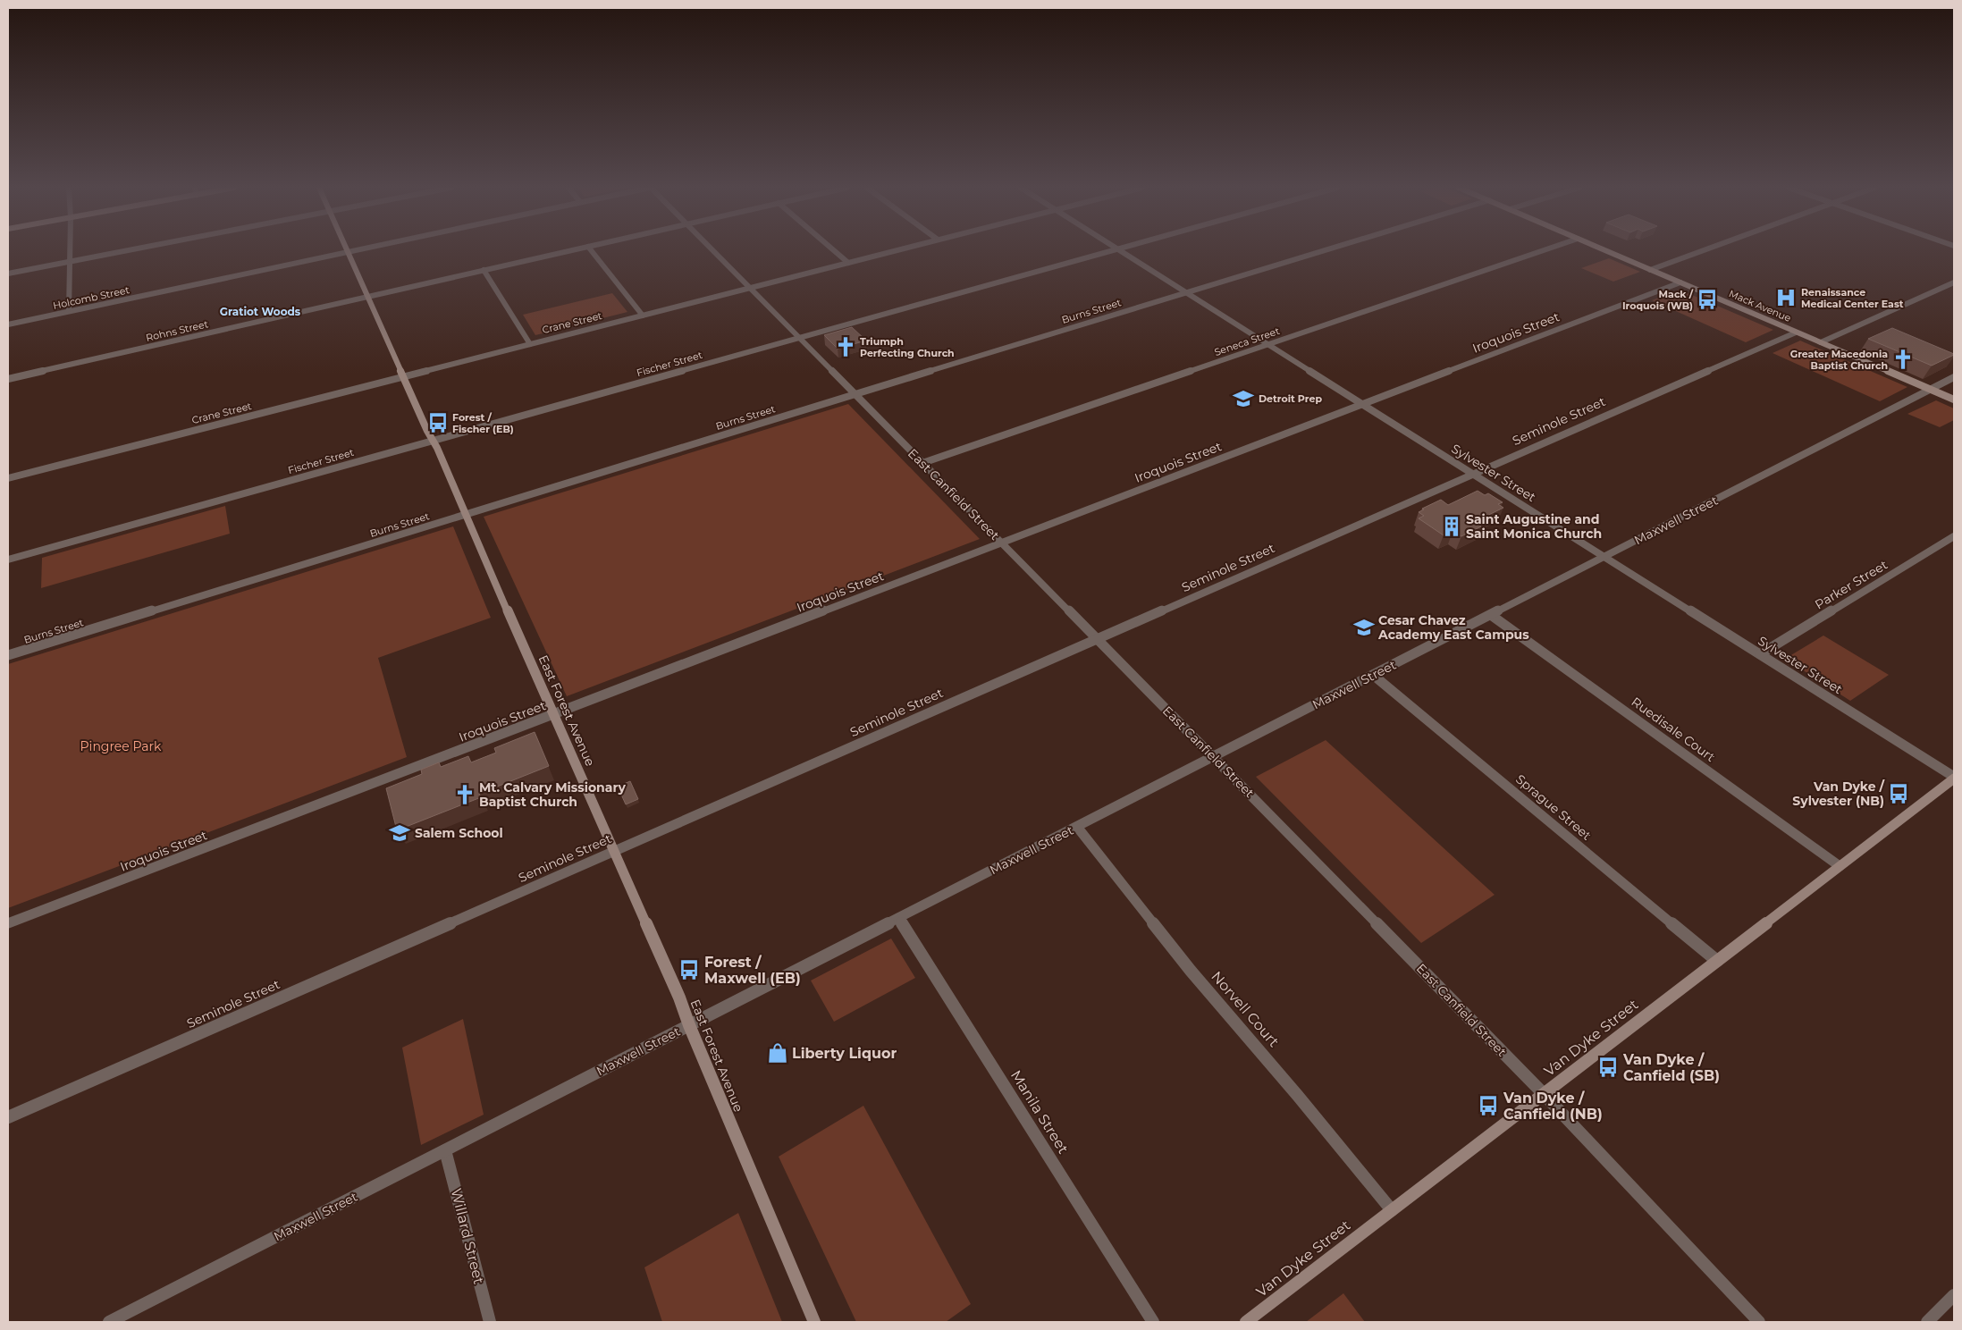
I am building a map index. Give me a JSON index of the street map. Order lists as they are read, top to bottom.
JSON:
{
  "streets": {
    "main road": ["Mack Avenue", "East Forest Avenue", "Van Dyke Street"],
    "street": [
      "Holcomb Street",
      "Burns Street",
      "Crane Street",
      "Rohns Street",
      "Iroquois Street",
      "Seneca Street",
      "Fischer Street",
      "Seminole Street",
      "Sylvester Street",
      "East Canfield Street",
      "Maxwell Street",
      "Parker Street",
      "Ruedisale Court",
      "Sprague Street",
      "Norvell Court",
      "Manila Street",
      "Willard Street"
    ]
  },
  "crossings": [
    ["Holcomb Street", "East Forest Avenue"],
    ["Mack Avenue", "Iroquois Street"],
    ["Mack Avenue", "Seminole Street"],
    ["Mack Avenue", "Maxwell Street"],
    ["Burns Street", "Sylvester Street"],
    ["Burns Street", "East Canfield Street"],
    ["Burns Street", "East Forest Avenue"],
    ["Crane Street", "East Canfield Street"],
    ["Crane Street", "East Forest Avenue"],
    ["Rohns Street", "East Forest Avenue"],
    ["Iroquois Street", "Sylvester Street"],
    ["Iroquois Street", "East Canfield Street"],
    ["Iroquois Street", "East Forest Avenue"],
    ["Seneca Street", "Sylvester Street"],
    ["Seneca Street", "East Canfield Street"],
    ["Fischer Street", "East Canfield Street"],
    ["Fischer Street", "East Forest Avenue"],
    ["Seminole Street", "Sylvester Street"],
    ["Seminole Street", "East Canfield Street"],
    ["Seminole Street", "East Forest Avenue"],
    ["Sylvester Street", "Maxwell Street"],
    ["Sylvester Street", "Parker Street"],
    ["Sylvester Street", "Van Dyke Street"],
    ["East Canfield Street", "Maxwell Street"],
    ["East Canfield Street", "Van Dyke Street"],
    ["Maxwell Street", "East Forest Avenue"],
    ["Maxwell Street", "Ruedisale Court"],
    ["Maxwell Street", "Sprague Street"],
    ["Maxwell Street", "Norvell Court"],
    ["Maxwell Street", "Manila Street"],
    ["Maxwell Street", "Willard Street"],
    ["Ruedisale Court", "Van Dyke Street"],
    ["Sprague Street", "Van Dyke Street"],
    ["Norvell Court", "Van Dyke Street"]
  ],
  "districts": ["Gratiot Woods"],
  "parks": ["Pingree Park"],
  "places": {
    "hospital": ["Renaissance Medical Center East"],
    "bus stop": [
      "Mack / Iroquois (WB)",
      "Forest / Fischer (EB)",
      "Van Dyke / Sylvester (NB)",
      "Forest / Maxwell (EB)",
      "Van Dyke / Canfield (SB)",
      "Van Dyke / Canfield (NB)"
    ],
    "church": ["Triumph Perfecting Church", "Greater Macedonia Baptist Church", "Mt. Calvary Missionary Baptist Church"],
    "school or university": ["Detroit Prep", "Cesar Chavez Academy East Campus", "Salem School"],
    "building": ["Saint Augustine and Saint Monica Church"],
    "shop": ["Liberty Liquor"]
  }
}
